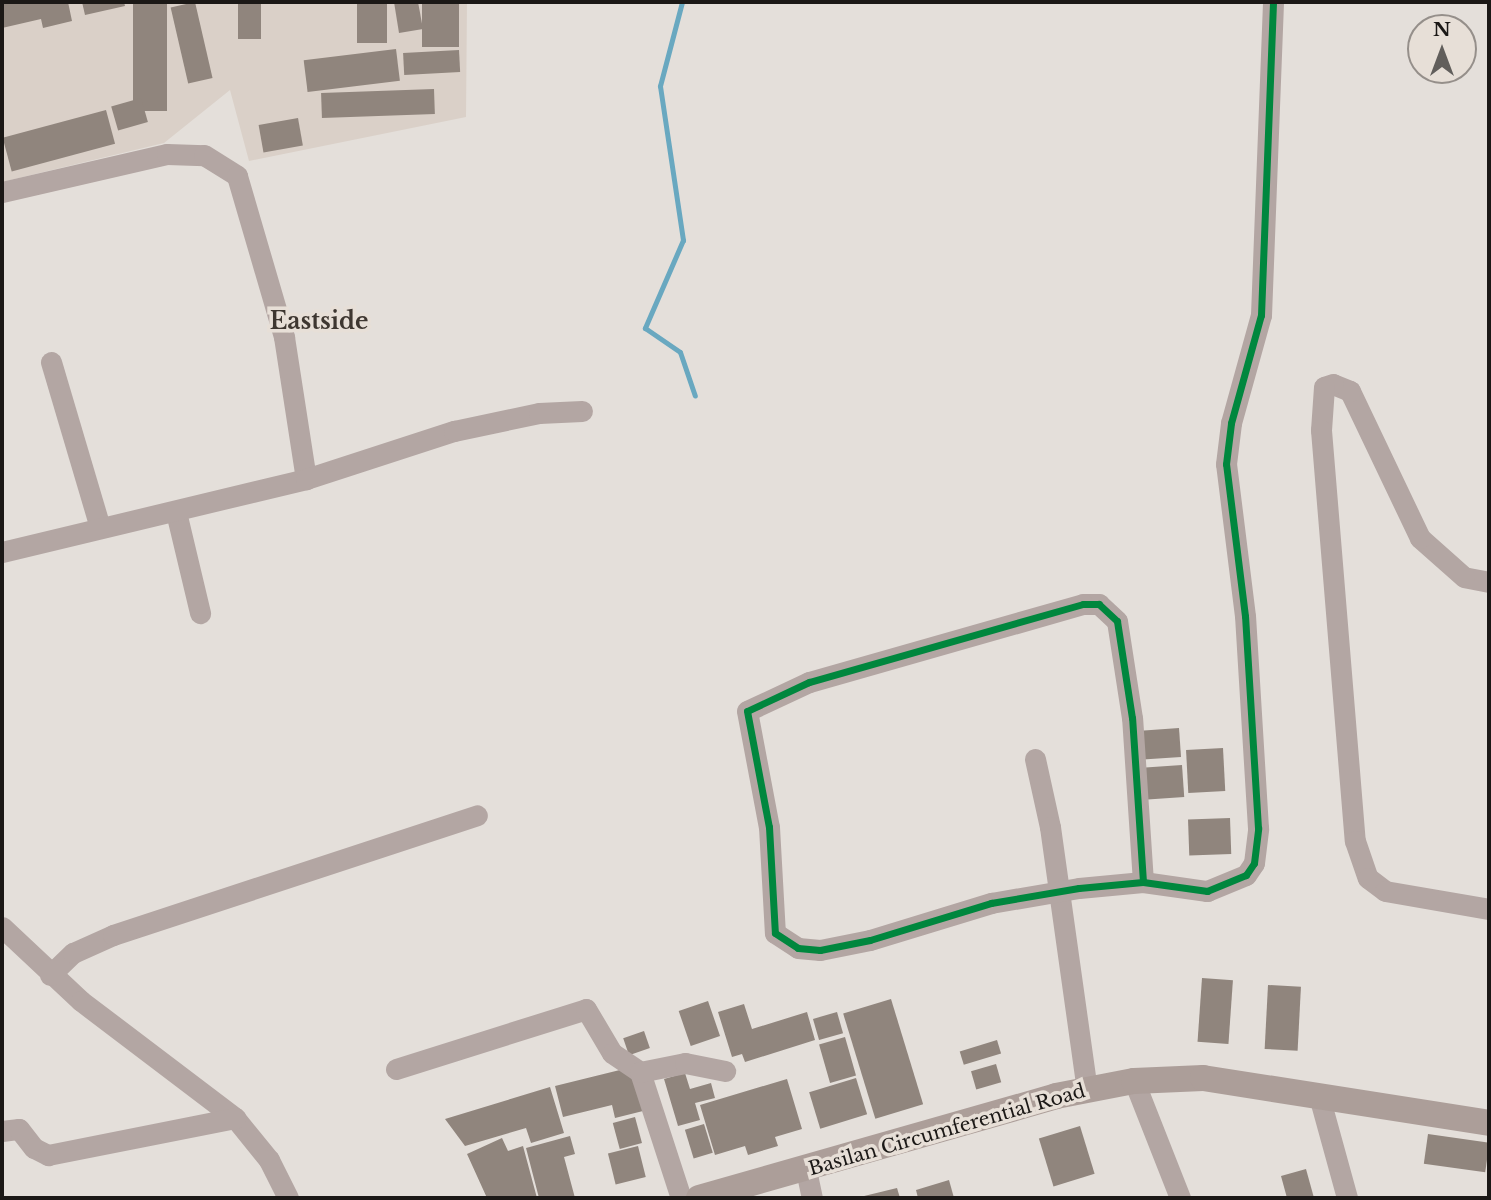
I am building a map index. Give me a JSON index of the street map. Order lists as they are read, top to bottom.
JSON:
{
  "streets": {
    "main road": ["Basilan Circumferential Road"]
  },
  "districts": ["Eastside"],
  "north": "top"
}
